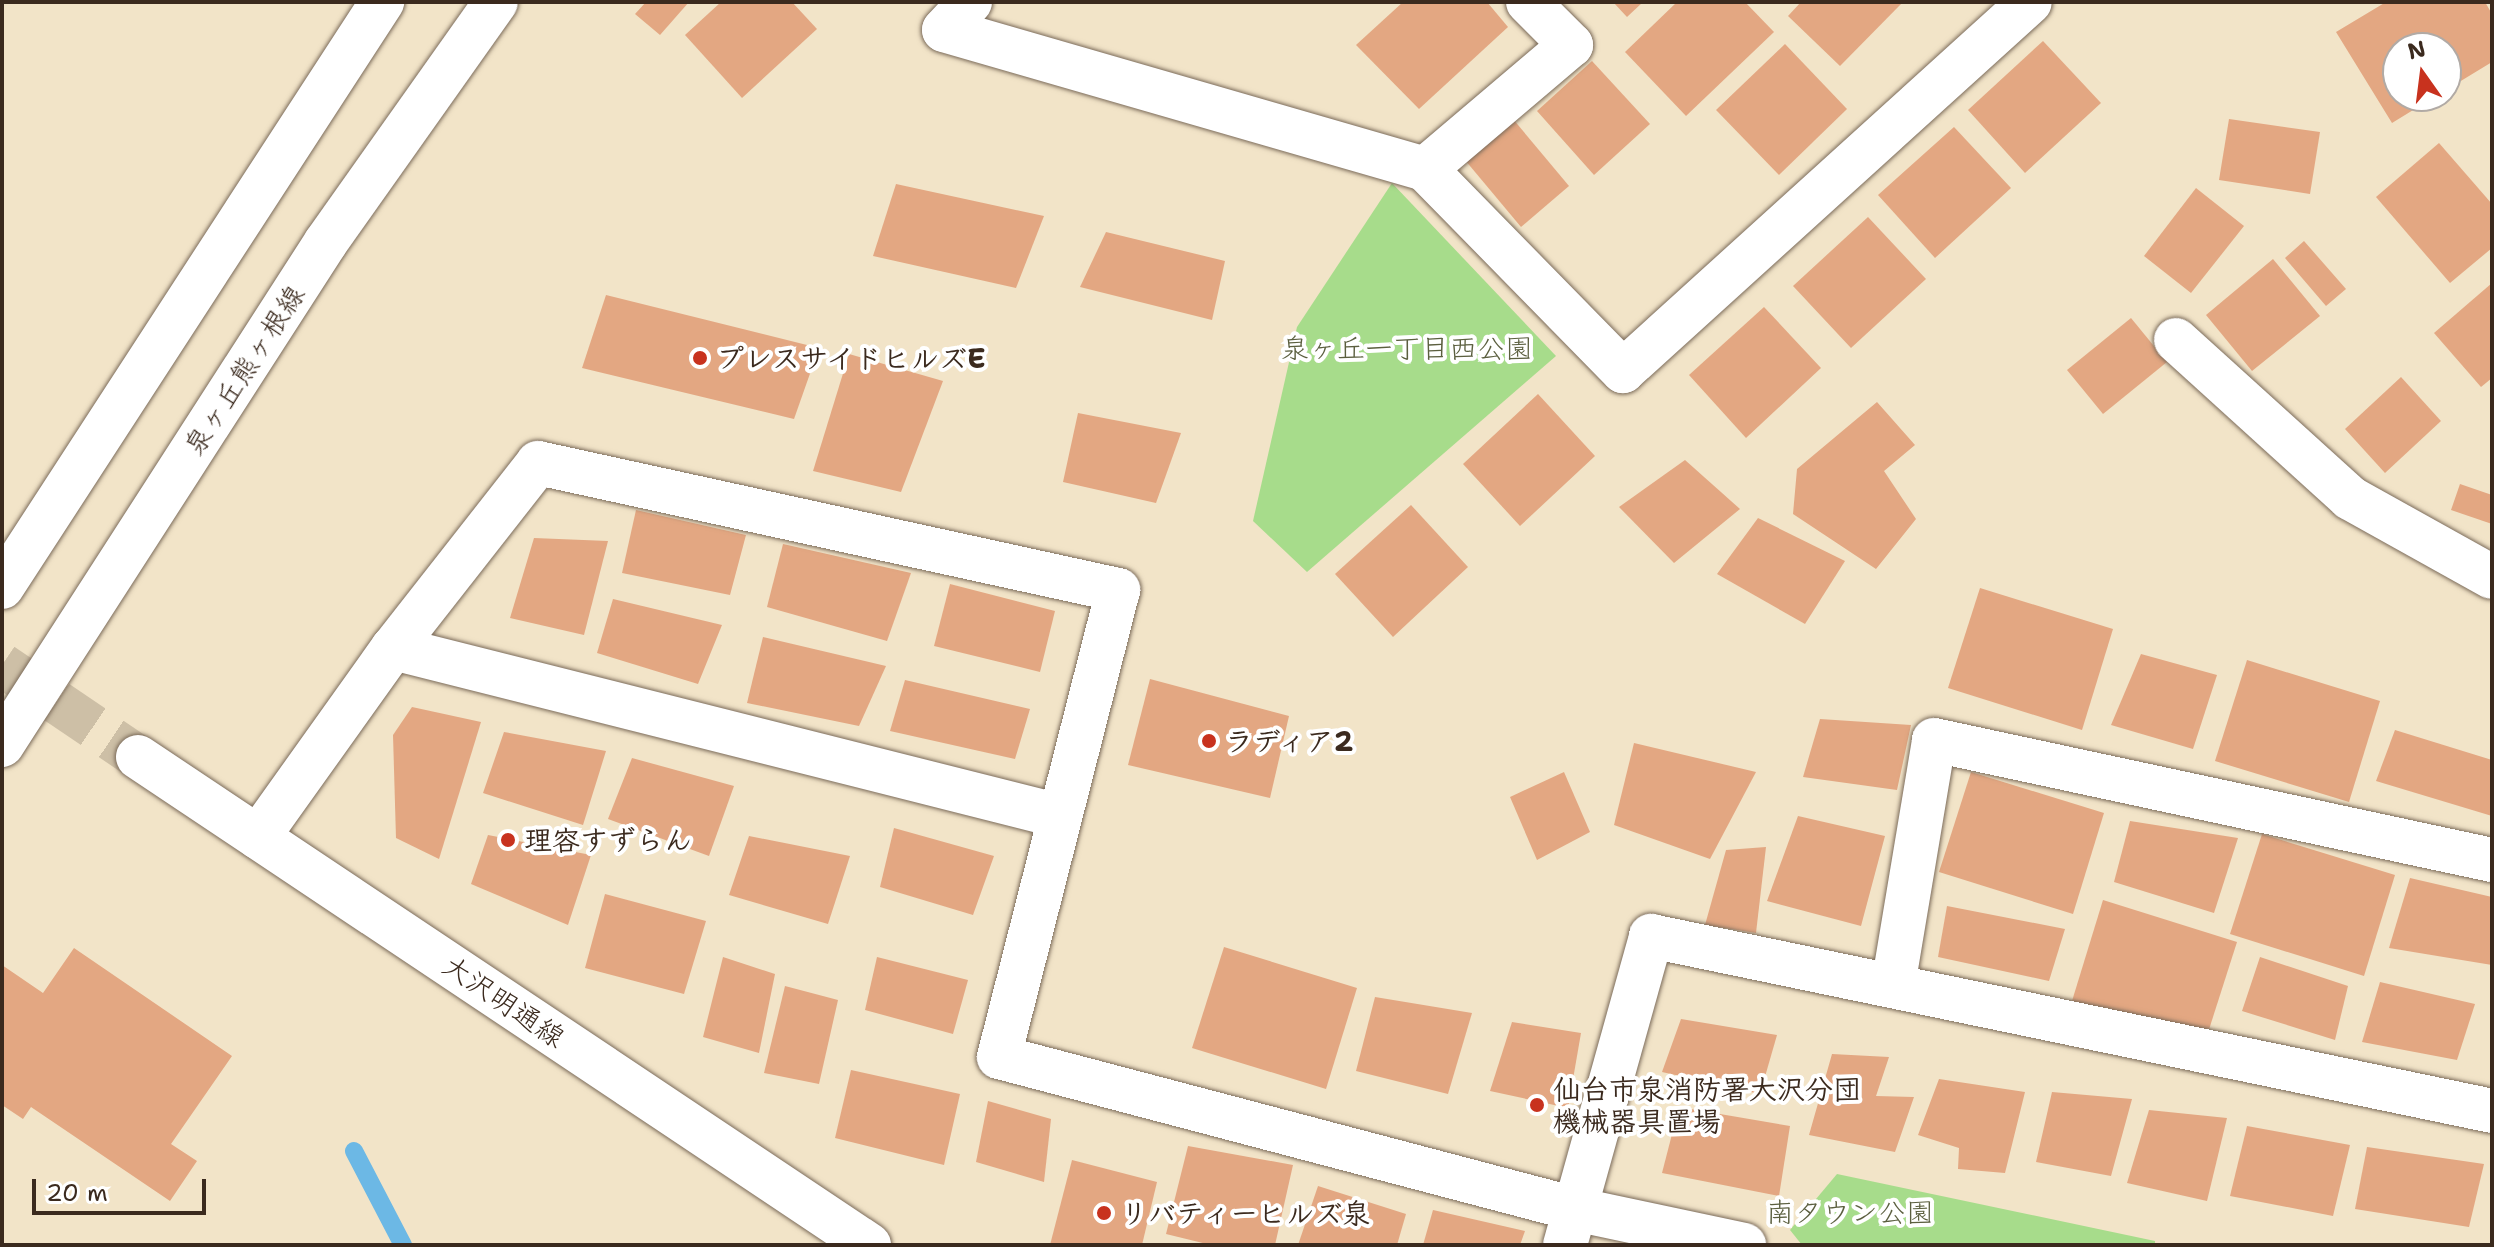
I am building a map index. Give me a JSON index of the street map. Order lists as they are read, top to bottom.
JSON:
{
  "streets": {
    "street": ["泉ヶ丘熊ヶ根線", "大沢明通線"]
  },
  "parks": ["泉ヶ丘一丁目西公園", "南タウン公園"],
  "places": [
    "プレスサイドヒルズE",
    "ラディア2",
    "理容すずらん",
    "仙台市泉消防署大沢分団 機械器具置場",
    "リバティーヒルズ泉"
  ],
  "scale_bar": "20 m",
  "north": "top"
}
